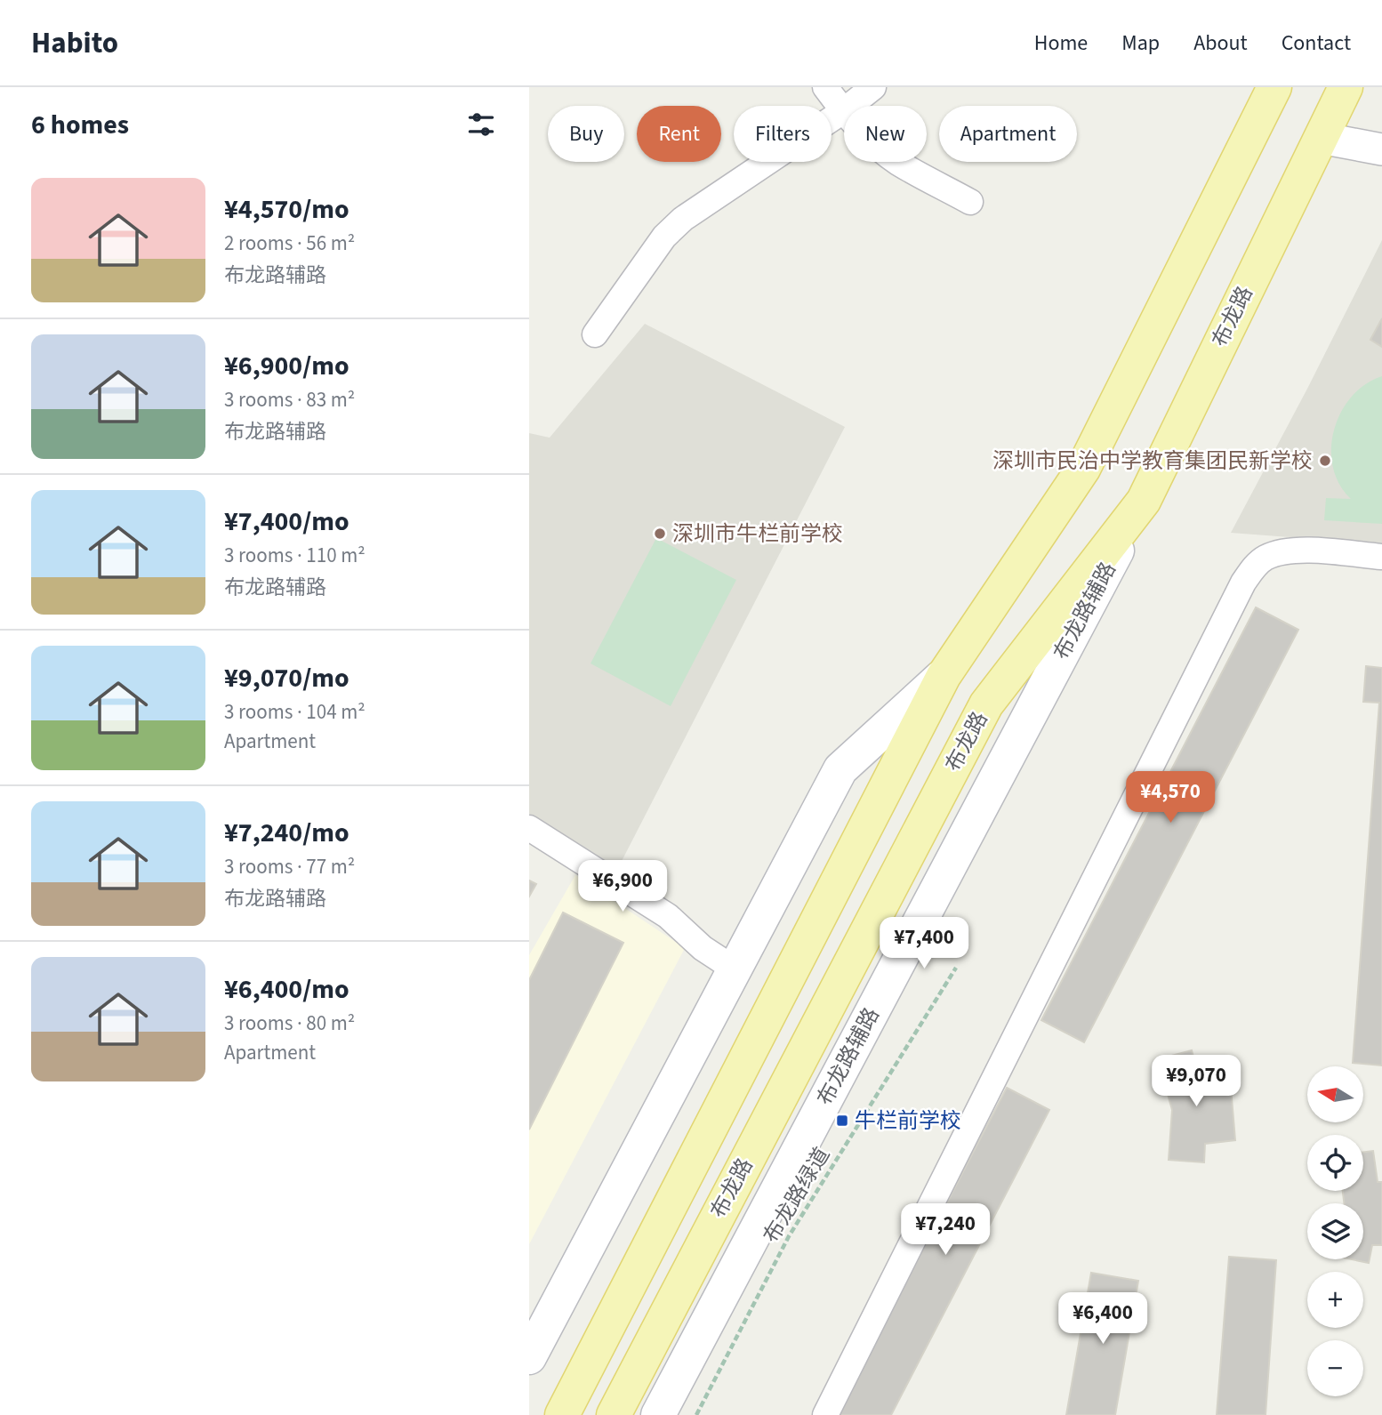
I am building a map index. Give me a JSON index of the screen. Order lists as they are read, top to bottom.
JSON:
{
  "streets": {
    "main road": ["布龙路", "布龙路辅路"],
    "path": ["布龙路绿道"]
  },
  "crossings": [
    ["布龙路", "布龙路辅路"]
  ],
  "places": {
    "other": ["深圳市民治中学教育集团民新学校", "深圳市牛栏前学校"],
    "transit": ["牛栏前学校"]
  },
  "north": "left",
  "page": {
    "header": "Habito",
    "nav": [
      "Home",
      "Map",
      "About",
      "Contact"
    ],
    "heading": "6 homes",
    "chip": [
      "Buy",
      "Rent",
      "Filters",
      "New",
      "Apartment"
    ],
    "list": [
      {
        "name": "¥4,570/mo",
        "note": "2 rooms · 56 m² · 布龙路辅路"
      },
      {
        "name": "¥6,900/mo",
        "note": "3 rooms · 83 m² · 布龙路辅路"
      },
      {
        "name": "¥7,400/mo",
        "note": "3 rooms · 110 m² · 布龙路辅路"
      },
      {
        "name": "¥9,070/mo",
        "note": "3 rooms · 104 m² · Apartment"
      },
      {
        "name": "¥7,240/mo",
        "note": "3 rooms · 77 m² · 布龙路辅路"
      },
      {
        "name": "¥6,400/mo",
        "note": "3 rooms · 80 m² · Apartment"
      }
    ],
    "price": [
      "¥4,570",
      "¥6,900",
      "¥7,400",
      "¥9,070",
      "¥7,240",
      "¥6,400"
    ],
    "map_buttons": ["+", "−"]
  }
}
